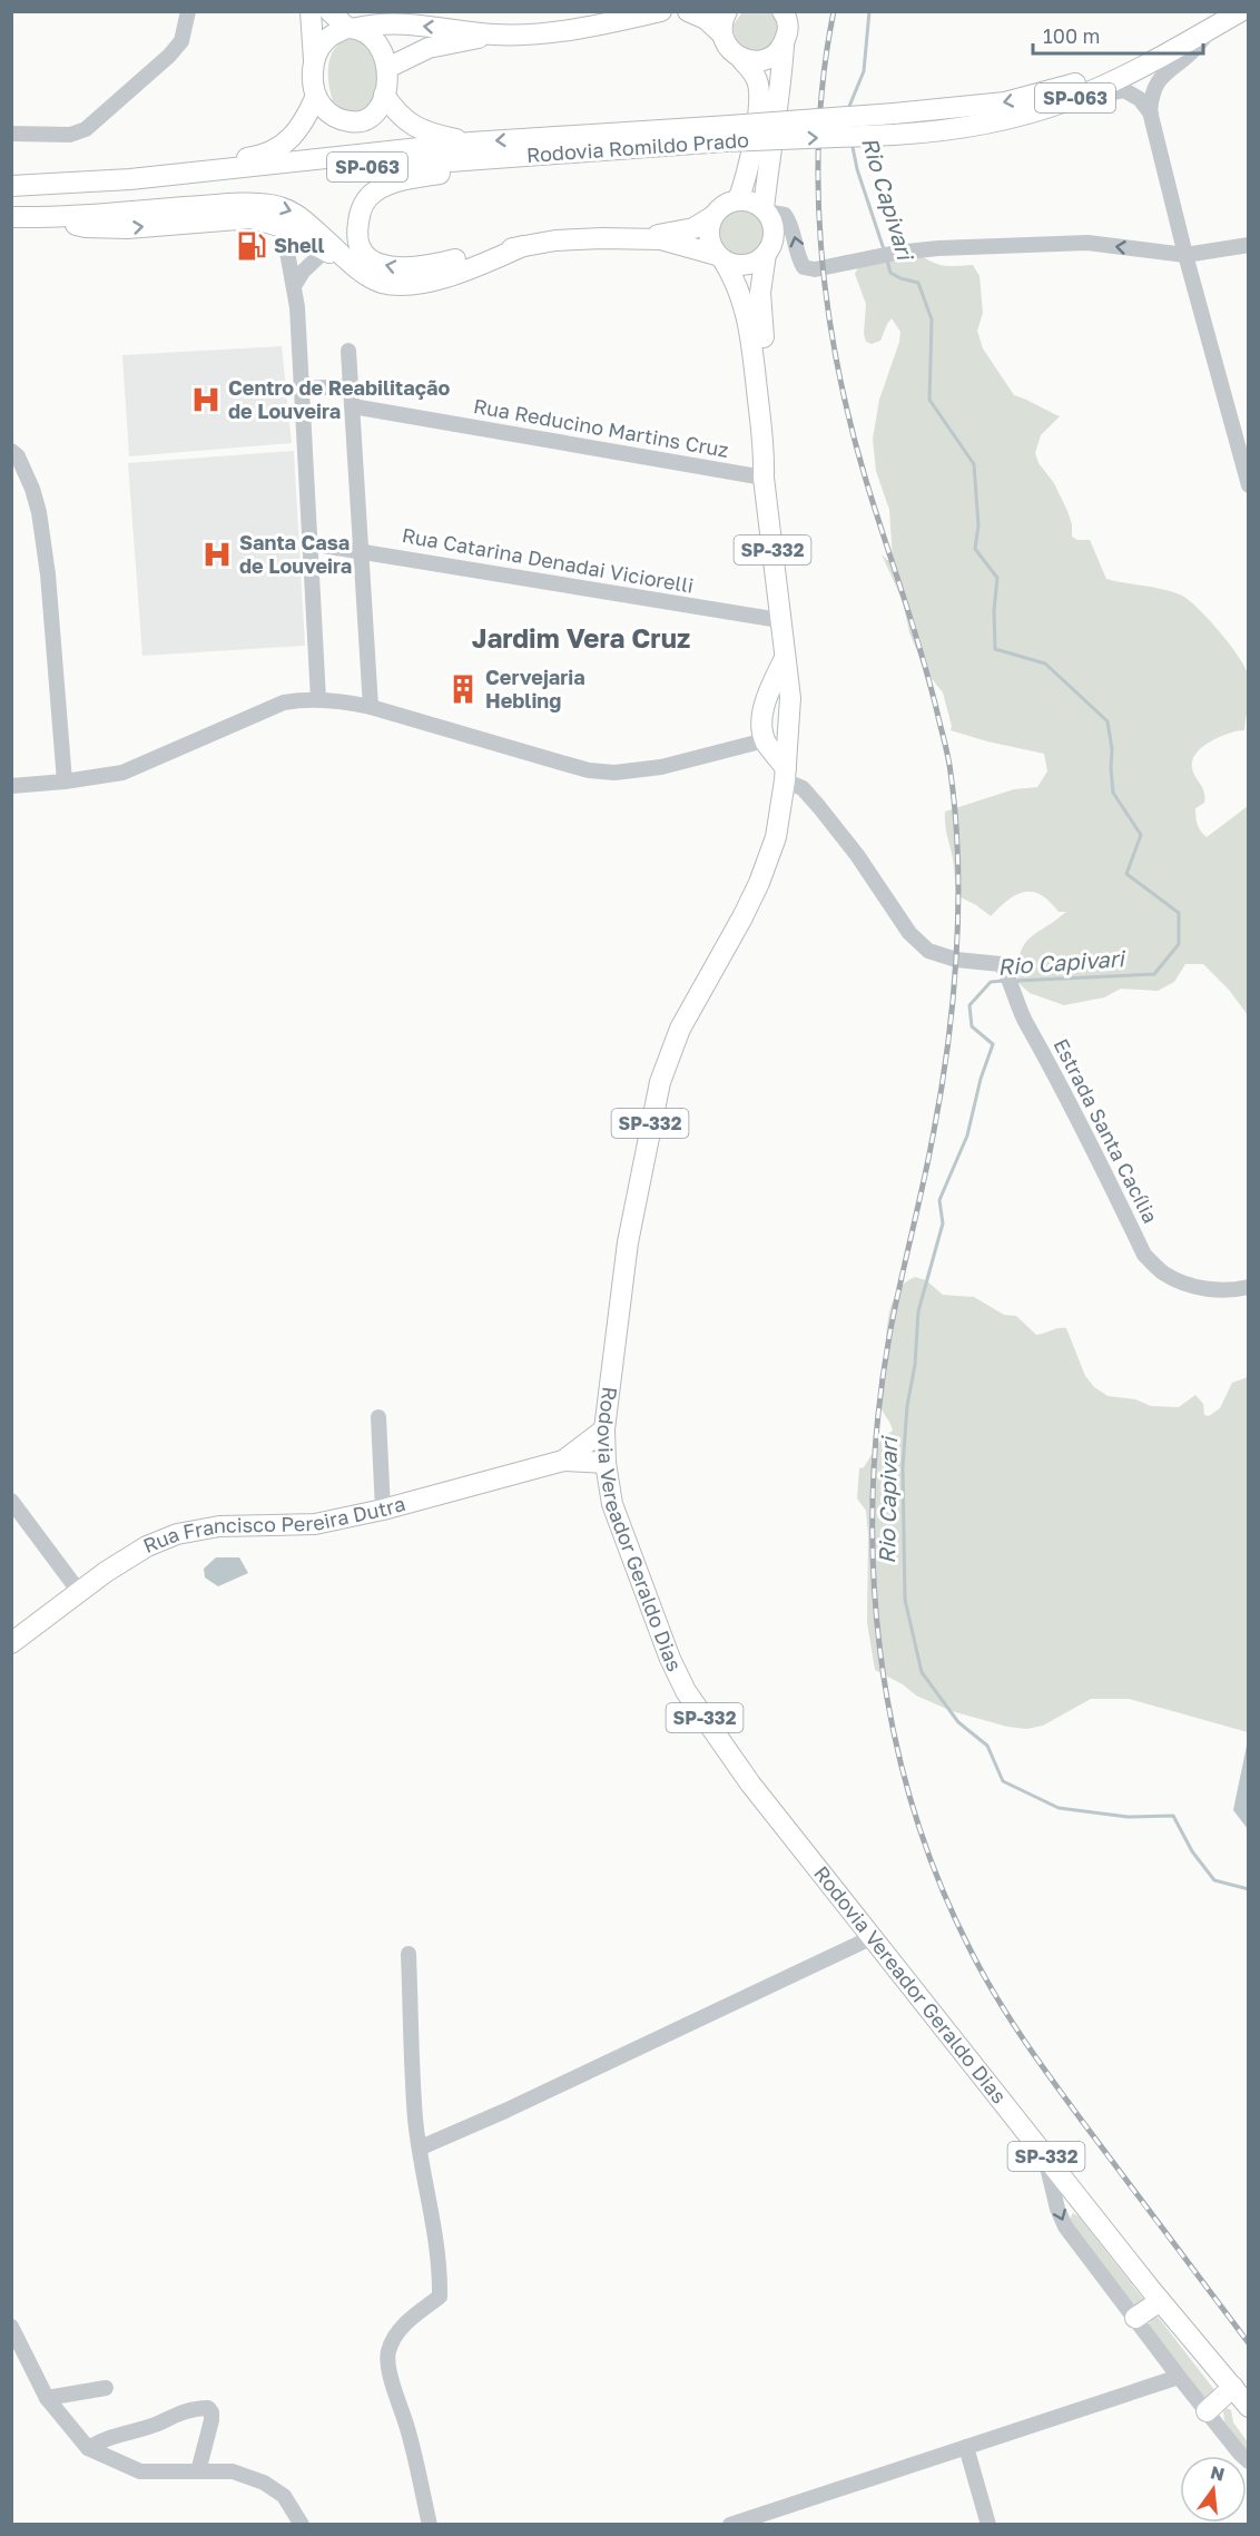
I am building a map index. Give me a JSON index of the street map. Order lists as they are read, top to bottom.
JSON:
{
  "streets": {
    "main road": [
      "SP-063",
      "Rodovia Romildo Prado",
      "SP-332",
      "Rua Francisco Pereira Dutra",
      "Rodovia Vereador Geraldo Dias"
    ],
    "street": ["Rua Reducino Martins Cruz", "Rua Catarina Denadai Viciorelli", "Estrada Santa Cacília"]
  },
  "crossings": [
    ["Rua Reducino Martins Cruz", "Rodovia Vereador Geraldo Dias"],
    ["SP-332", "Rodovia Vereador Geraldo Dias"],
    ["Rua Catarina Denadai Viciorelli", "Rodovia Vereador Geraldo Dias"],
    ["Estrada Santa Cacília", "Rodovia Vereador Geraldo Dias"],
    ["Rua Francisco Pereira Dutra", "Rodovia Vereador Geraldo Dias"]
  ],
  "districts": ["Jardim Vera Cruz"],
  "water": ["Rio Capivari"],
  "places": {
    "fuel station": ["Shell"],
    "hospital": ["Centro de Reabilitação de Louveira", "Santa Casa de Louveira"],
    "building": ["Cervejaria Hebling"]
  },
  "scale_bar": "100 m",
  "north": "top"
}
